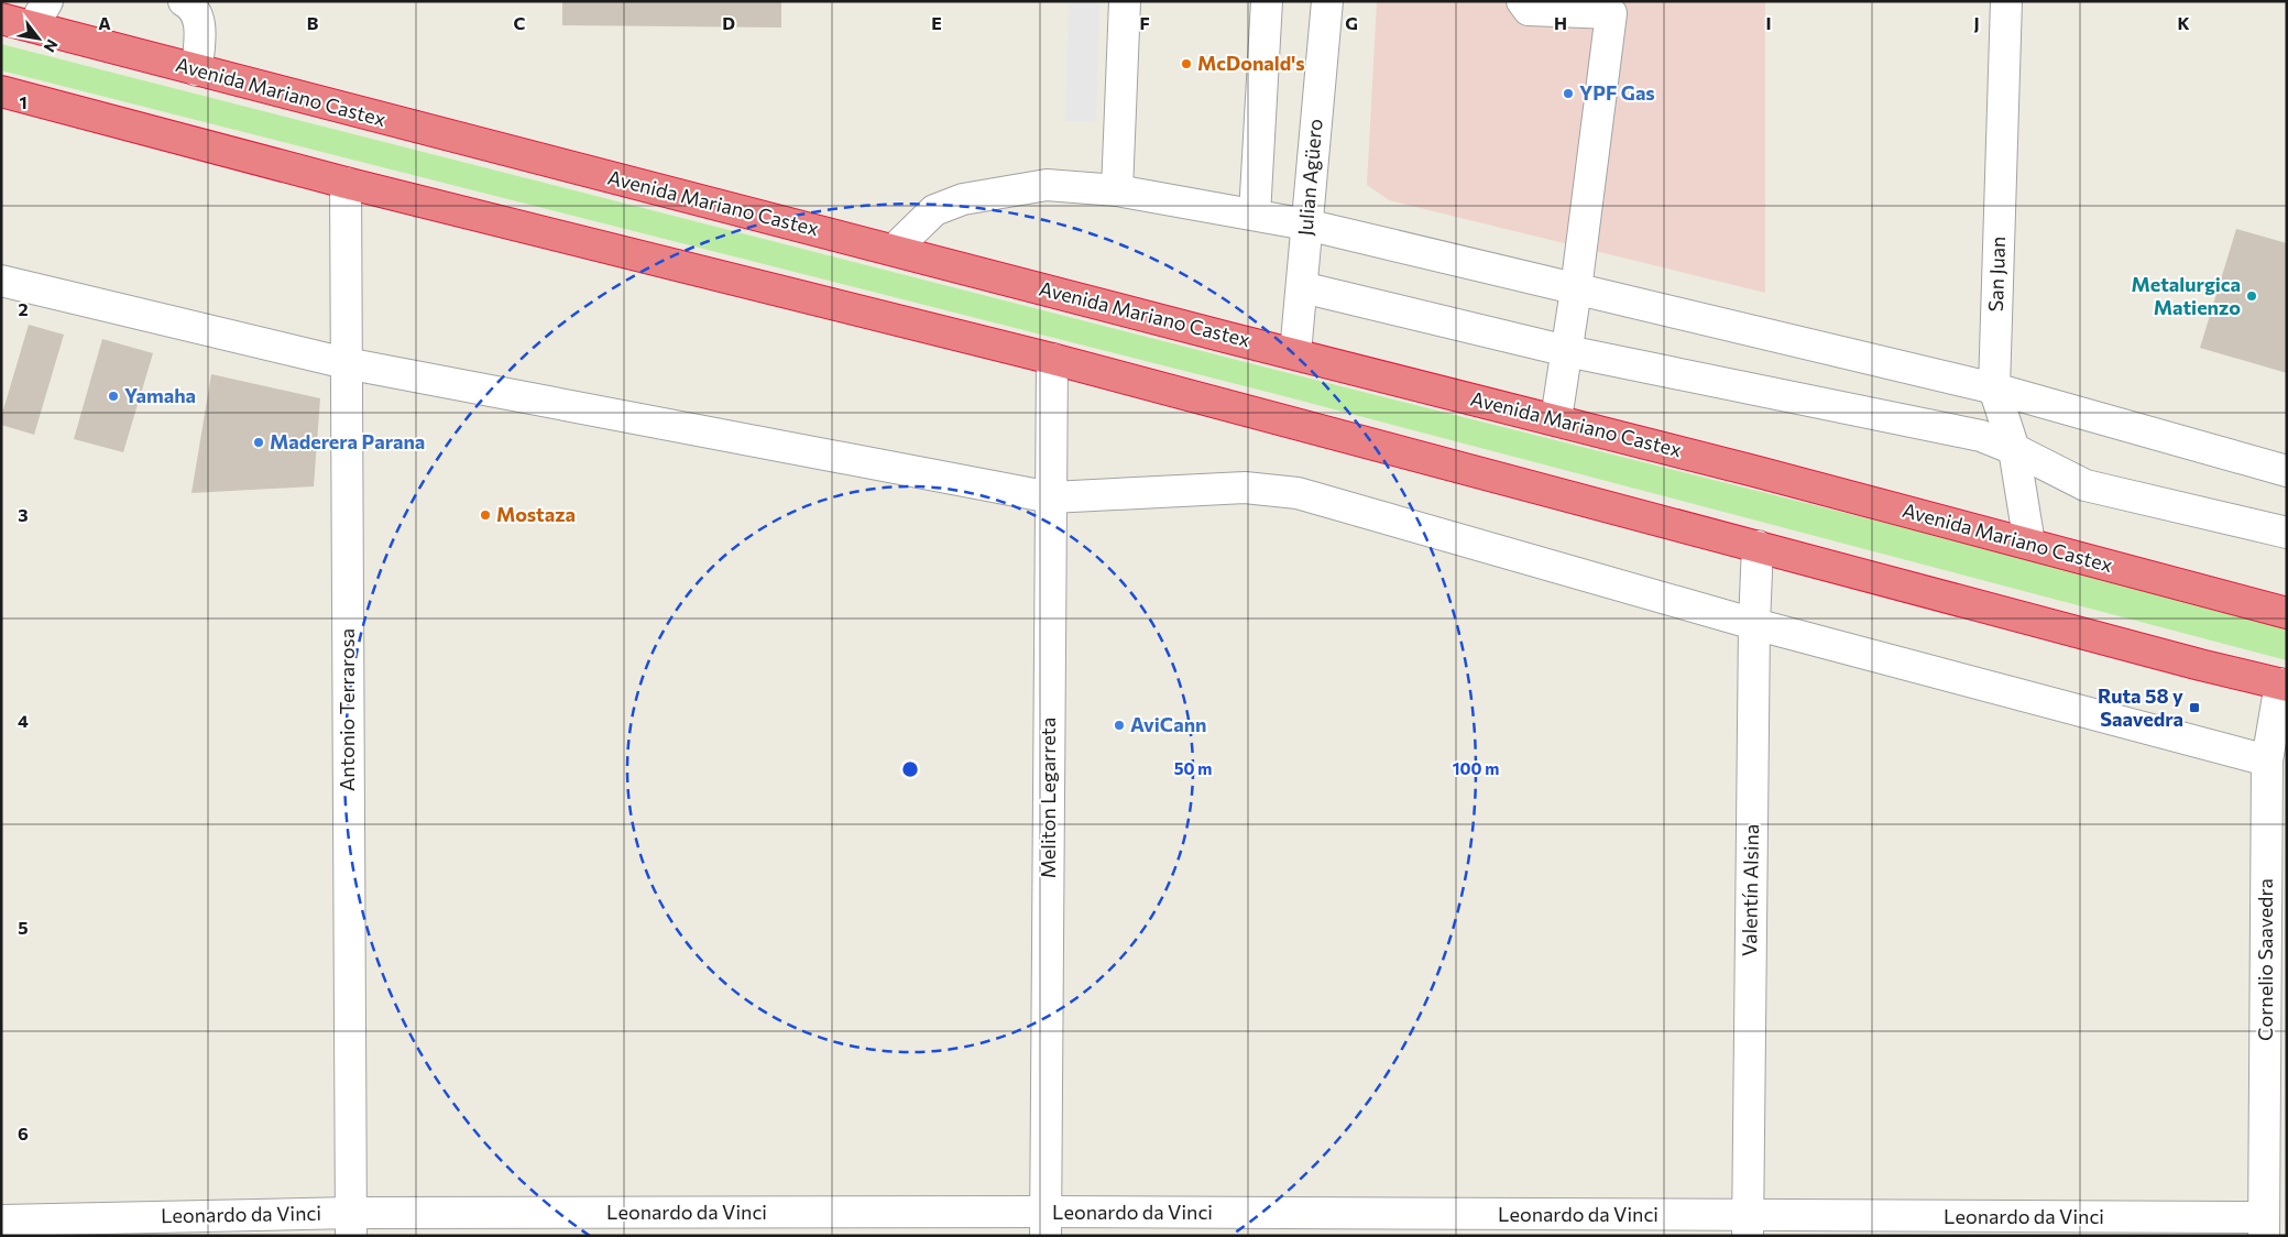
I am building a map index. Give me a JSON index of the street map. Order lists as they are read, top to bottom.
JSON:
{
  "streets": {
    "highway": ["Avenida Mariano Castex"],
    "street": [
      "Julian Agüero",
      "San Juan",
      "Antonio Terrarosa",
      "Meliton Legarreta",
      "Valentín Alsina",
      "Cornelio Saavedra",
      "Leonardo da Vinci"
    ]
  },
  "crossings": [
    ["Avenida Mariano Castex", "Julian Agüero"],
    ["Avenida Mariano Castex", "San Juan"],
    ["Antonio Terrarosa", "Leonardo da Vinci"],
    ["Meliton Legarreta", "Leonardo da Vinci"],
    ["Valentín Alsina", "Leonardo da Vinci"],
    ["Cornelio Saavedra", "Leonardo da Vinci"]
  ],
  "places": {
    "other": [
      "McDonald's",
      "YPF Gas",
      "Metalurgica Matienzo",
      "Yamaha",
      "Maderera Parana",
      "Mostaza",
      "AviCann"
    ],
    "transit": ["Ruta 58 y Saavedra"]
  },
  "north": "bottom right",
  "grid": {
    "columns": [
      "A",
      "B",
      "C",
      "D",
      "E",
      "F",
      "G",
      "H",
      "I",
      "J",
      "K"
    ],
    "rows": [
      "1",
      "2",
      "3",
      "4",
      "5",
      "6"
    ]
  },
  "rings": ["50 m", "100 m"]
}
